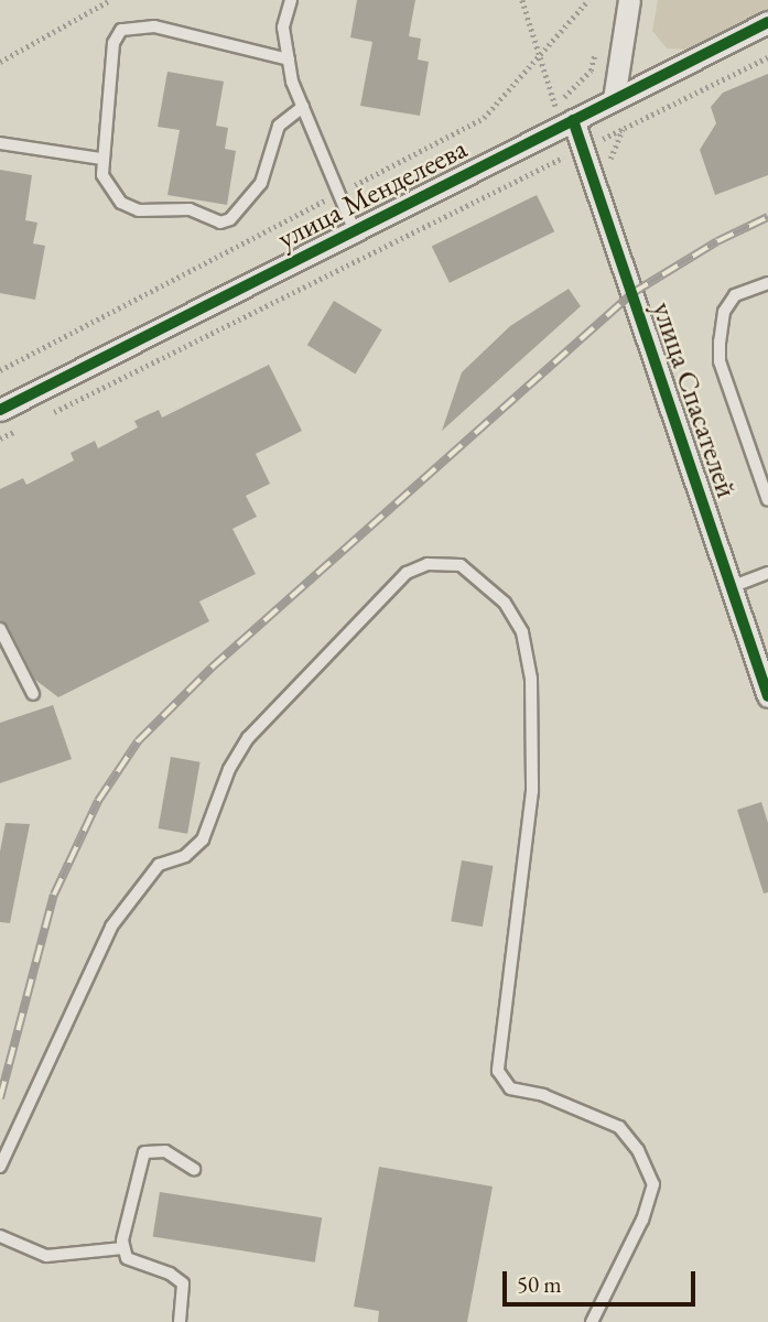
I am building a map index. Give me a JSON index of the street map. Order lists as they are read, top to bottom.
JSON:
{
  "streets": {
    "street": ["улица Менделеева", "улица Спасателей"]
  },
  "crossings": [
    ["улица Менделеева", "улица Спасателей"]
  ],
  "scale_bar": "50 m"
}
